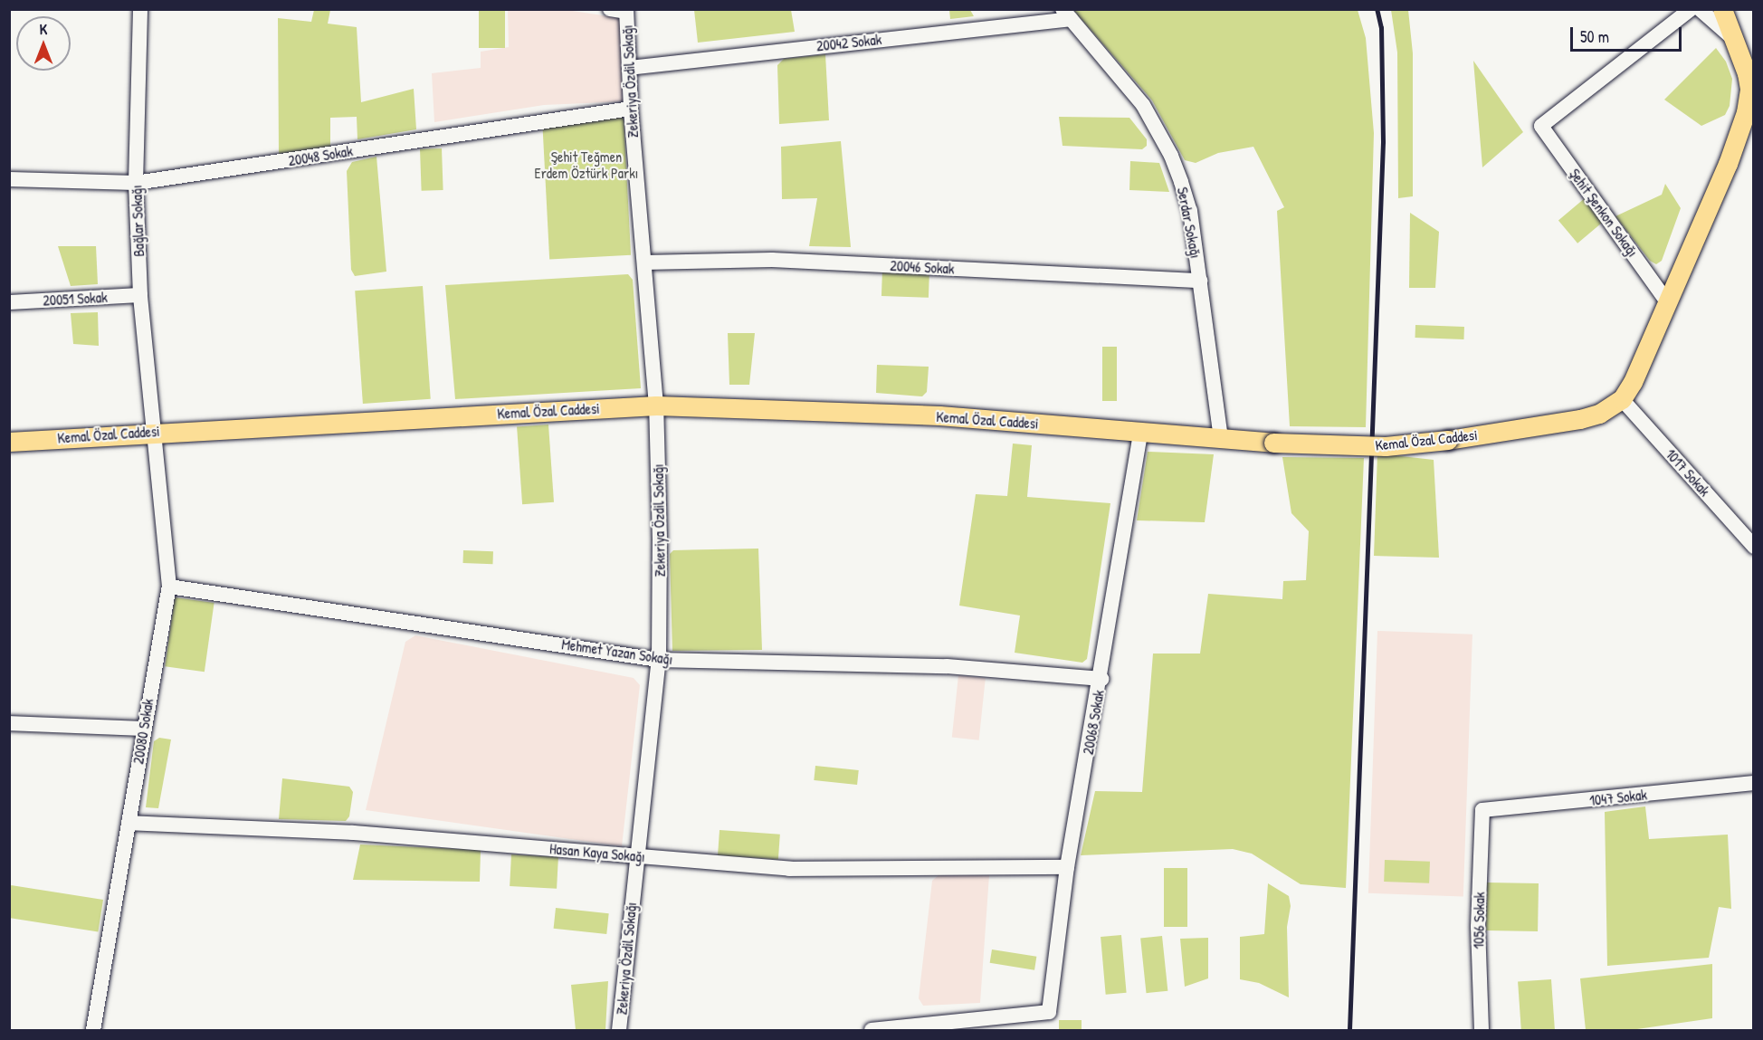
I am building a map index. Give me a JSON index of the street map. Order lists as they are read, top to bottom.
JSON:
{
  "streets": {
    "main road": ["Kemal Özal Caddesi"],
    "street": [
      "20042 Sokak",
      "Zekeriya Özdil Sokağı",
      "20048 Sokak",
      "Şehit Şenkon Sokağı",
      "Bağlar Sokağı",
      "Serdar Sokağı",
      "20046 Sokak",
      "20051 Sokak",
      "1017 Sokak",
      "Mehmet Yazan Sokağı",
      "20068 Sokak",
      "20080 Sokak",
      "1047 Sokak",
      "Hasan Kaya Sokağı",
      "1056 Sokak"
    ]
  },
  "crossings": [
    ["20042 Sokak", "Zekeriya Özdil Sokağı"],
    ["20042 Sokak", "Serdar Sokağı"],
    ["Zekeriya Özdil Sokağı", "20048 Sokak"],
    ["Zekeriya Özdil Sokağı", "20046 Sokak"],
    ["Zekeriya Özdil Sokağı", "Kemal Özal Caddesi"],
    ["Zekeriya Özdil Sokağı", "Mehmet Yazan Sokağı"],
    ["Zekeriya Özdil Sokağı", "Hasan Kaya Sokağı"],
    ["20048 Sokak", "Bağlar Sokağı"],
    ["Şehit Şenkon Sokağı", "Kemal Özal Caddesi"],
    ["Bağlar Sokağı", "20051 Sokak"],
    ["Bağlar Sokağı", "Kemal Özal Caddesi"],
    ["Bağlar Sokağı", "20080 Sokak"],
    ["Serdar Sokağı", "20046 Sokak"],
    ["Serdar Sokağı", "Kemal Özal Caddesi"],
    ["Kemal Özal Caddesi", "1017 Sokak"],
    ["Kemal Özal Caddesi", "20068 Sokak"],
    ["Kemal Özal Caddesi", "20080 Sokak"],
    ["Mehmet Yazan Sokağı", "20068 Sokak"],
    ["Mehmet Yazan Sokağı", "20080 Sokak"],
    ["20068 Sokak", "Hasan Kaya Sokağı"],
    ["20080 Sokak", "Hasan Kaya Sokağı"],
    ["1047 Sokak", "1056 Sokak"]
  ],
  "parks": ["Şehit Teğmen Erdem Öztürk Parkı"],
  "scale_bar": "50 m",
  "north": "top"
}
